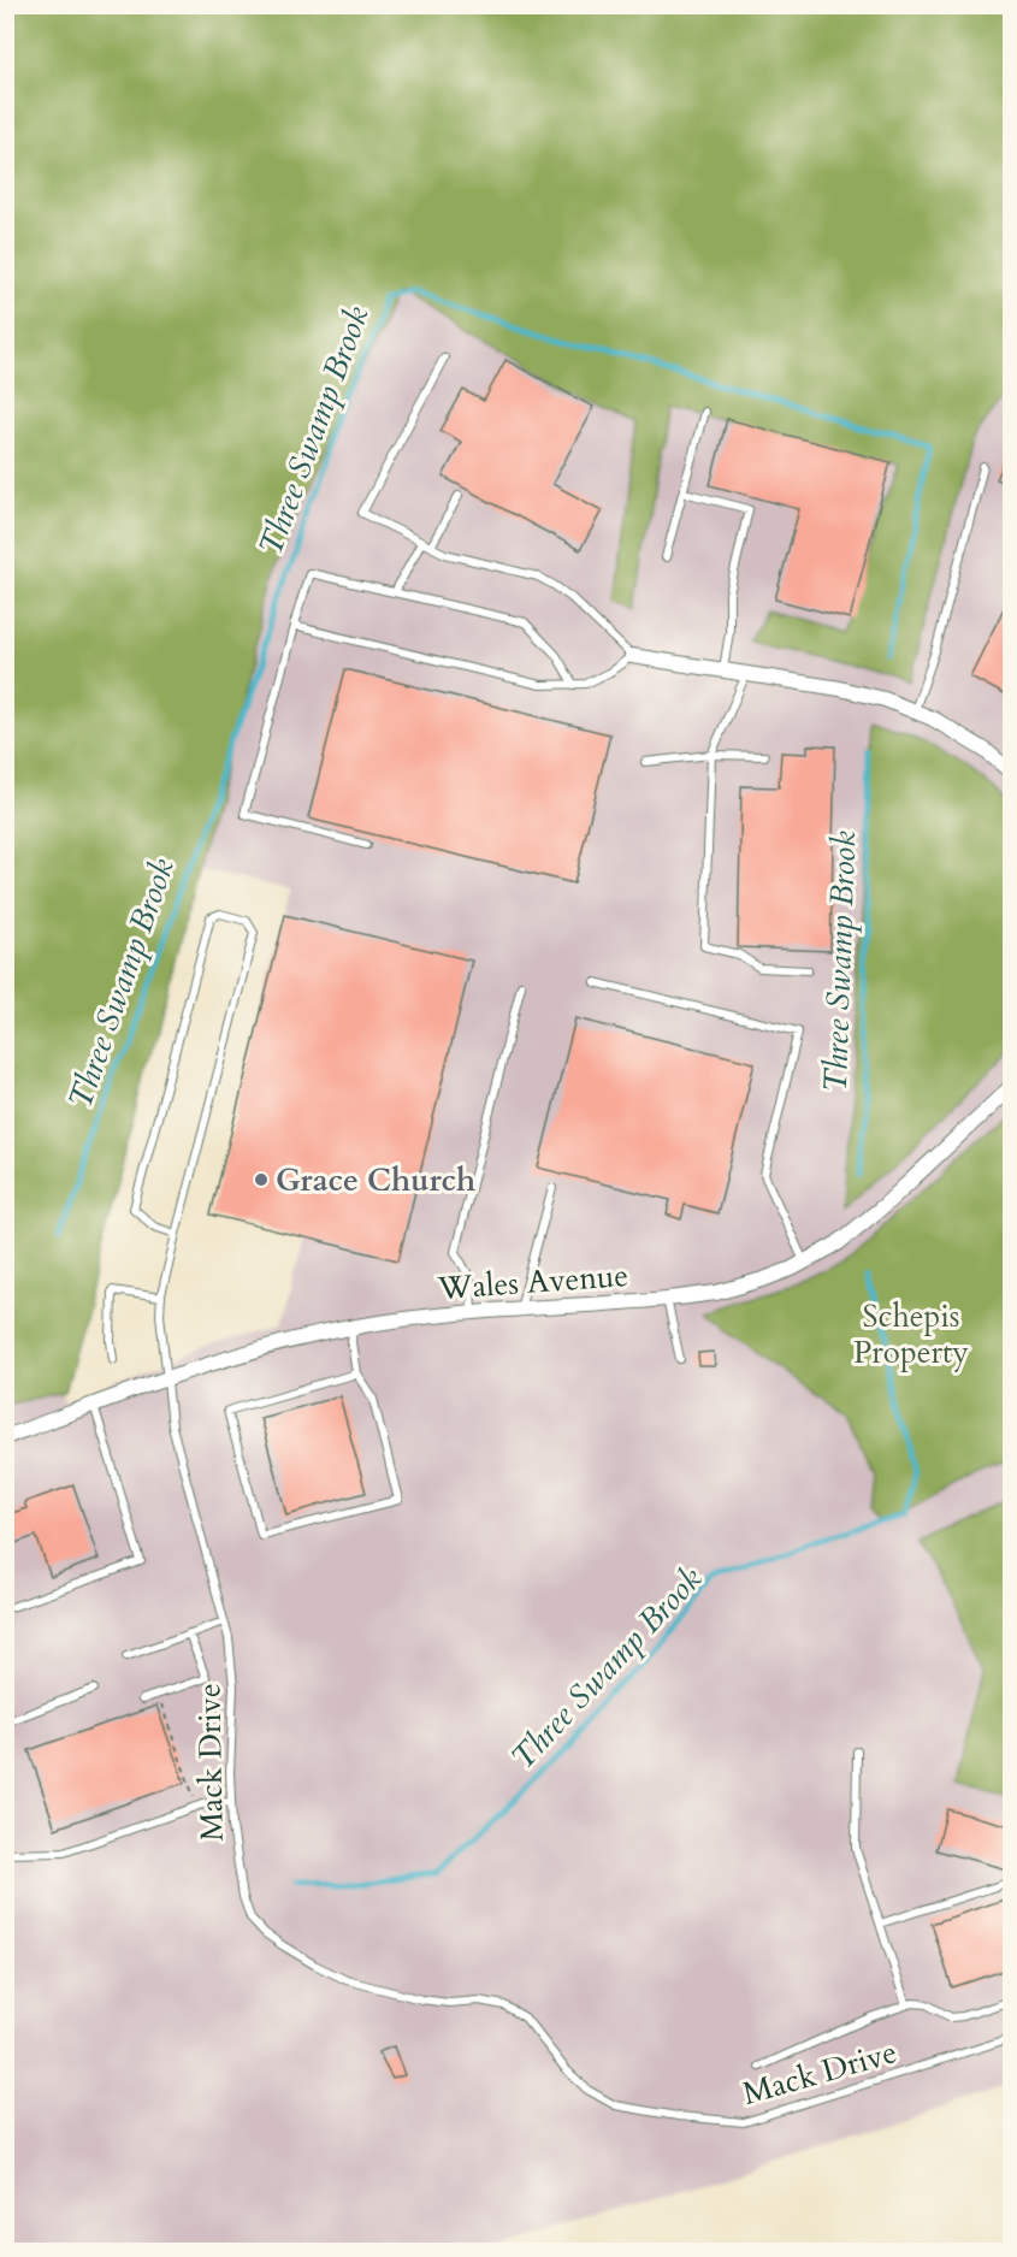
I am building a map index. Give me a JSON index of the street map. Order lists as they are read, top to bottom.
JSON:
{
  "streets": {
    "street": ["Wales Avenue"],
    "lane": ["Mack Drive"]
  },
  "crossings": [
    ["Wales Avenue", "Mack Drive"]
  ],
  "water": ["Three Swamp Brook"],
  "parks": ["Schepis Property"],
  "places": ["Grace Church"]
}
